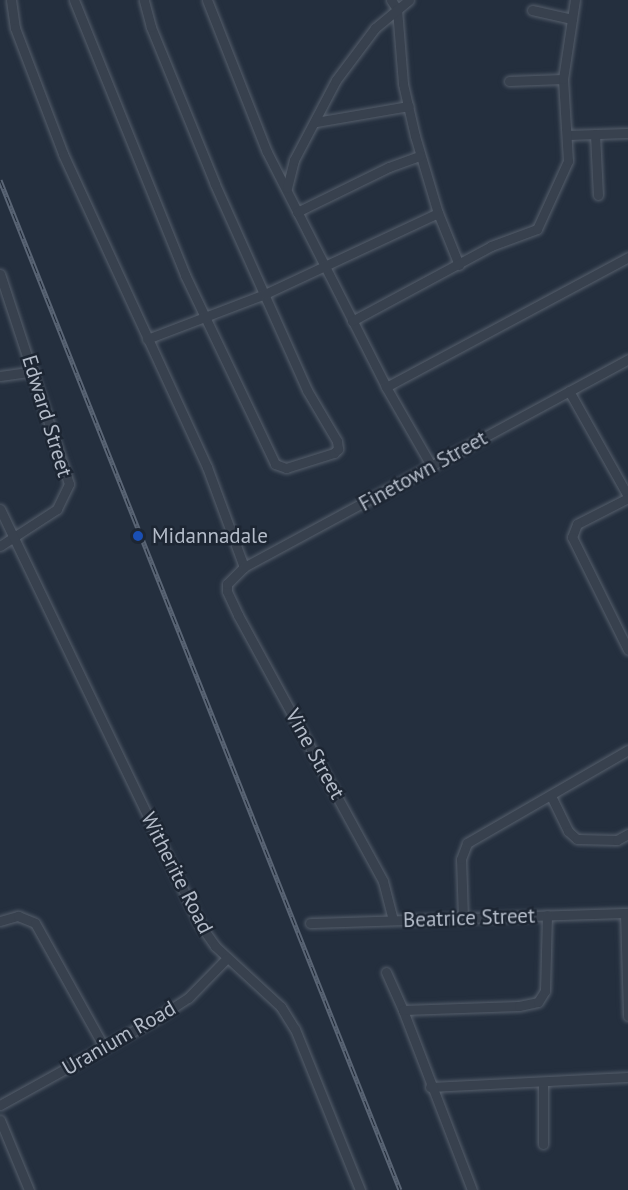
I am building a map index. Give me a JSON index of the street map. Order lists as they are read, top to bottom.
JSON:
{
  "streets": {
    "street": [
      "Edward Street",
      "Finetown Street",
      "Vine Street",
      "Witherite Road",
      "Beatrice Street",
      "Uranium Road"
    ]
  },
  "crossings": [
    ["Edward Street", "Witherite Road"],
    ["Finetown Street", "Vine Street"],
    ["Vine Street", "Beatrice Street"],
    ["Witherite Road", "Uranium Road"]
  ],
  "places": ["Midannadale"]
}
